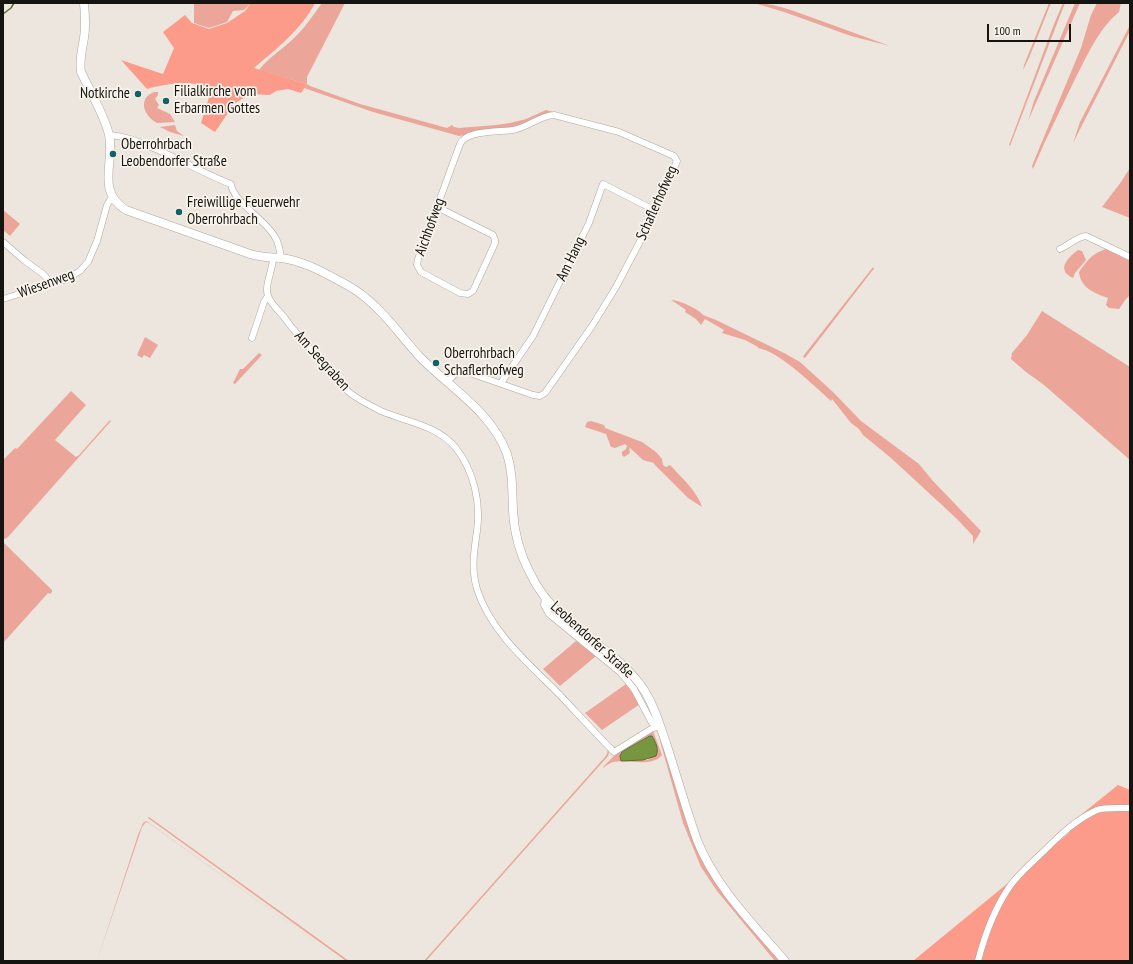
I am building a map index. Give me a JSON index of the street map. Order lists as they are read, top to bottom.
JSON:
{
  "streets": {
    "main road": ["Leobendorfer Straße"],
    "street": [
      "Schaflerhofweg",
      "Aichhofweg",
      "Am Hang",
      "Wiesenweg",
      "Am Seegraben"
    ]
  },
  "crossings": [
    ["Schaflerhofweg", "Aichhofweg"],
    ["Schaflerhofweg", "Am Hang"],
    ["Wiesenweg", "Leobendorfer Straße"],
    ["Am Seegraben", "Leobendorfer Straße"]
  ],
  "places": [
    "Notkirche",
    "Filialkirche vom Erbarmen Gottes",
    "Oberrohrbach Leobendorfer Straße",
    "Freiwillige Feuerwehr Oberrohrbach",
    "Oberrohrbach Schaflerhofweg"
  ],
  "scale_bar": "100 m"
}
